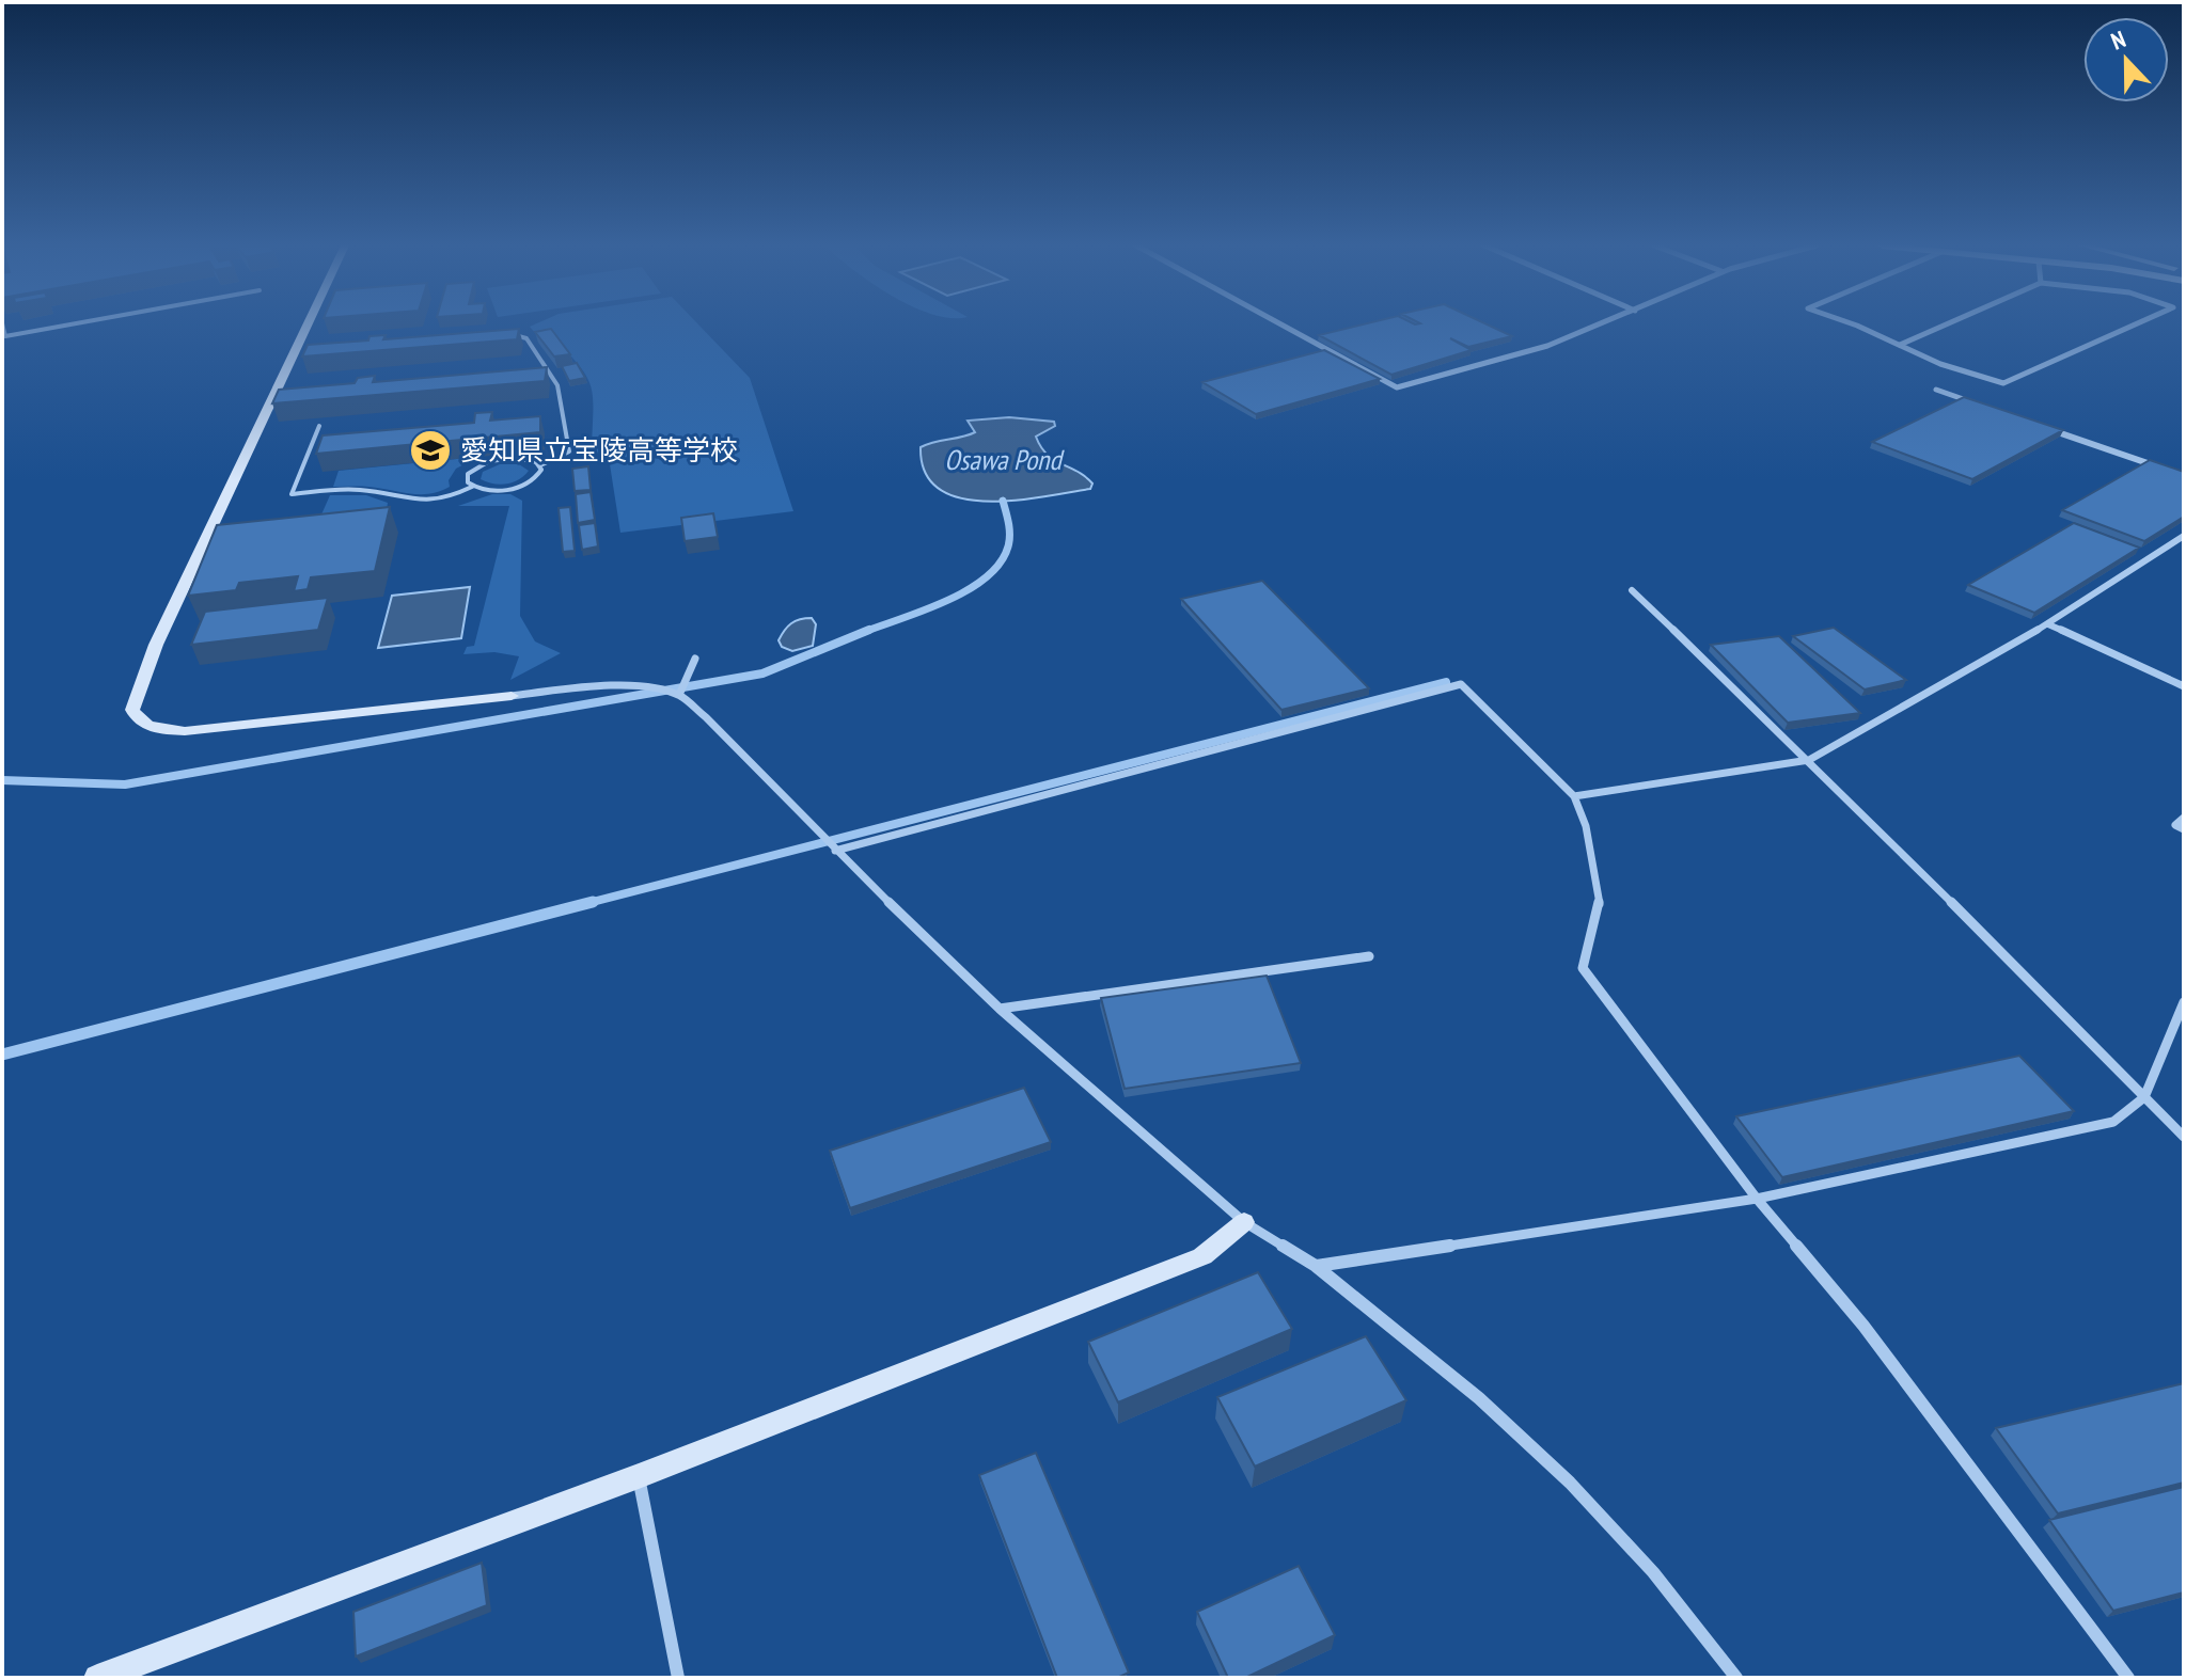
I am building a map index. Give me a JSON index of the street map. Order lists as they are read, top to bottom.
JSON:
{
  "water": ["Osawa Pond"],
  "places": {
    "school or university": ["愛知県立宝陵高等学校"]
  },
  "north": "top"
}
